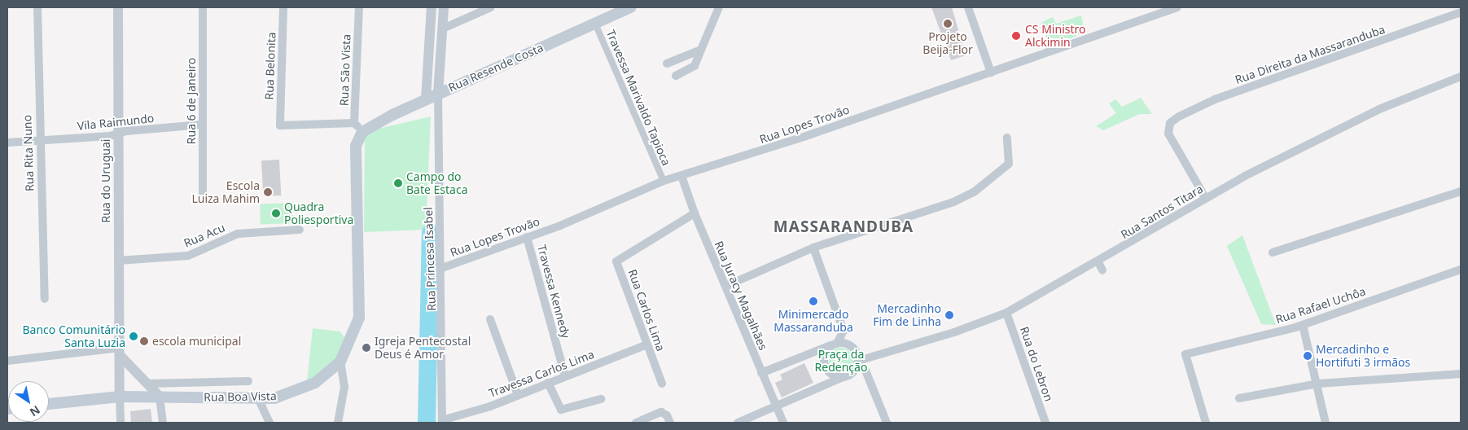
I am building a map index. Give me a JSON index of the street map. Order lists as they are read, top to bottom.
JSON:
{
  "streets": {
    "main road": ["Rua Resende Costa", "Rua Boa Vista"],
    "street": [
      "Rua Direita da Massaranduba",
      "Rua Belonita",
      "Rua São Vista",
      "Travessa Marivaldo Tapioca",
      "Rua 6 de Janeiro",
      "Vila Raimundo",
      "Rua Lopes Trovão",
      "Rua Rita Nuno",
      "Rua do Uruguai",
      "Rua Santos Titara",
      "Rua Acu",
      "Rua Princesa Isabel",
      "Travessa Kennedy",
      "Rua Juracy Magalhães",
      "Rua Rafael Uchôa",
      "Rua Carlos Lima",
      "Rua do Lebron",
      "Travessa Carlos Lima"
    ]
  },
  "crossings": [
    ["Rua Direita da Massaranduba", "Rua Santos Titara"],
    ["Rua Belonita", "Rua São Vista"],
    ["Rua Resende Costa", "Travessa Marivaldo Tapioca"],
    ["Rua Resende Costa", "Rua Princesa Isabel"],
    ["Rua Resende Costa", "Rua Boa Vista"],
    ["Travessa Marivaldo Tapioca", "Rua Lopes Trovão"],
    ["Rua 6 de Janeiro", "Vila Raimundo"],
    ["Vila Raimundo", "Rua Rita Nuno"],
    ["Vila Raimundo", "Rua do Uruguai"],
    ["Rua Lopes Trovão", "Rua Princesa Isabel"],
    ["Rua Lopes Trovão", "Travessa Kennedy"],
    ["Rua Lopes Trovão", "Rua Juracy Magalhães"],
    ["Rua do Uruguai", "Rua Acu"],
    ["Rua do Uruguai", "Rua Boa Vista"],
    ["Rua Santos Titara", "Rua do Lebron"],
    ["Rua Princesa Isabel", "Travessa Carlos Lima"],
    ["Travessa Kennedy", "Travessa Carlos Lima"],
    ["Rua Juracy Magalhães", "Rua Carlos Lima"],
    ["Rua Carlos Lima", "Travessa Carlos Lima"]
  ],
  "districts": ["MASSARANDUBA"],
  "parks": ["Praça da Redenção"],
  "places": [
    "Projeto Beija-Flor",
    "CS Ministro Alckimin",
    "Campo do Bate Estaca",
    "Escola Luiza Mahim",
    "Quadra Poliesportiva",
    "Minimercado Massaranduba",
    "Mercadinho Fim de Linha",
    "Banco Comunitário Santa Luzia",
    "escola municipal",
    "Igreja Pentecostal Deus é Amor",
    "Mercadinho e Hortifuti 3 irmãos"
  ],
  "north": "bottom right"
}
